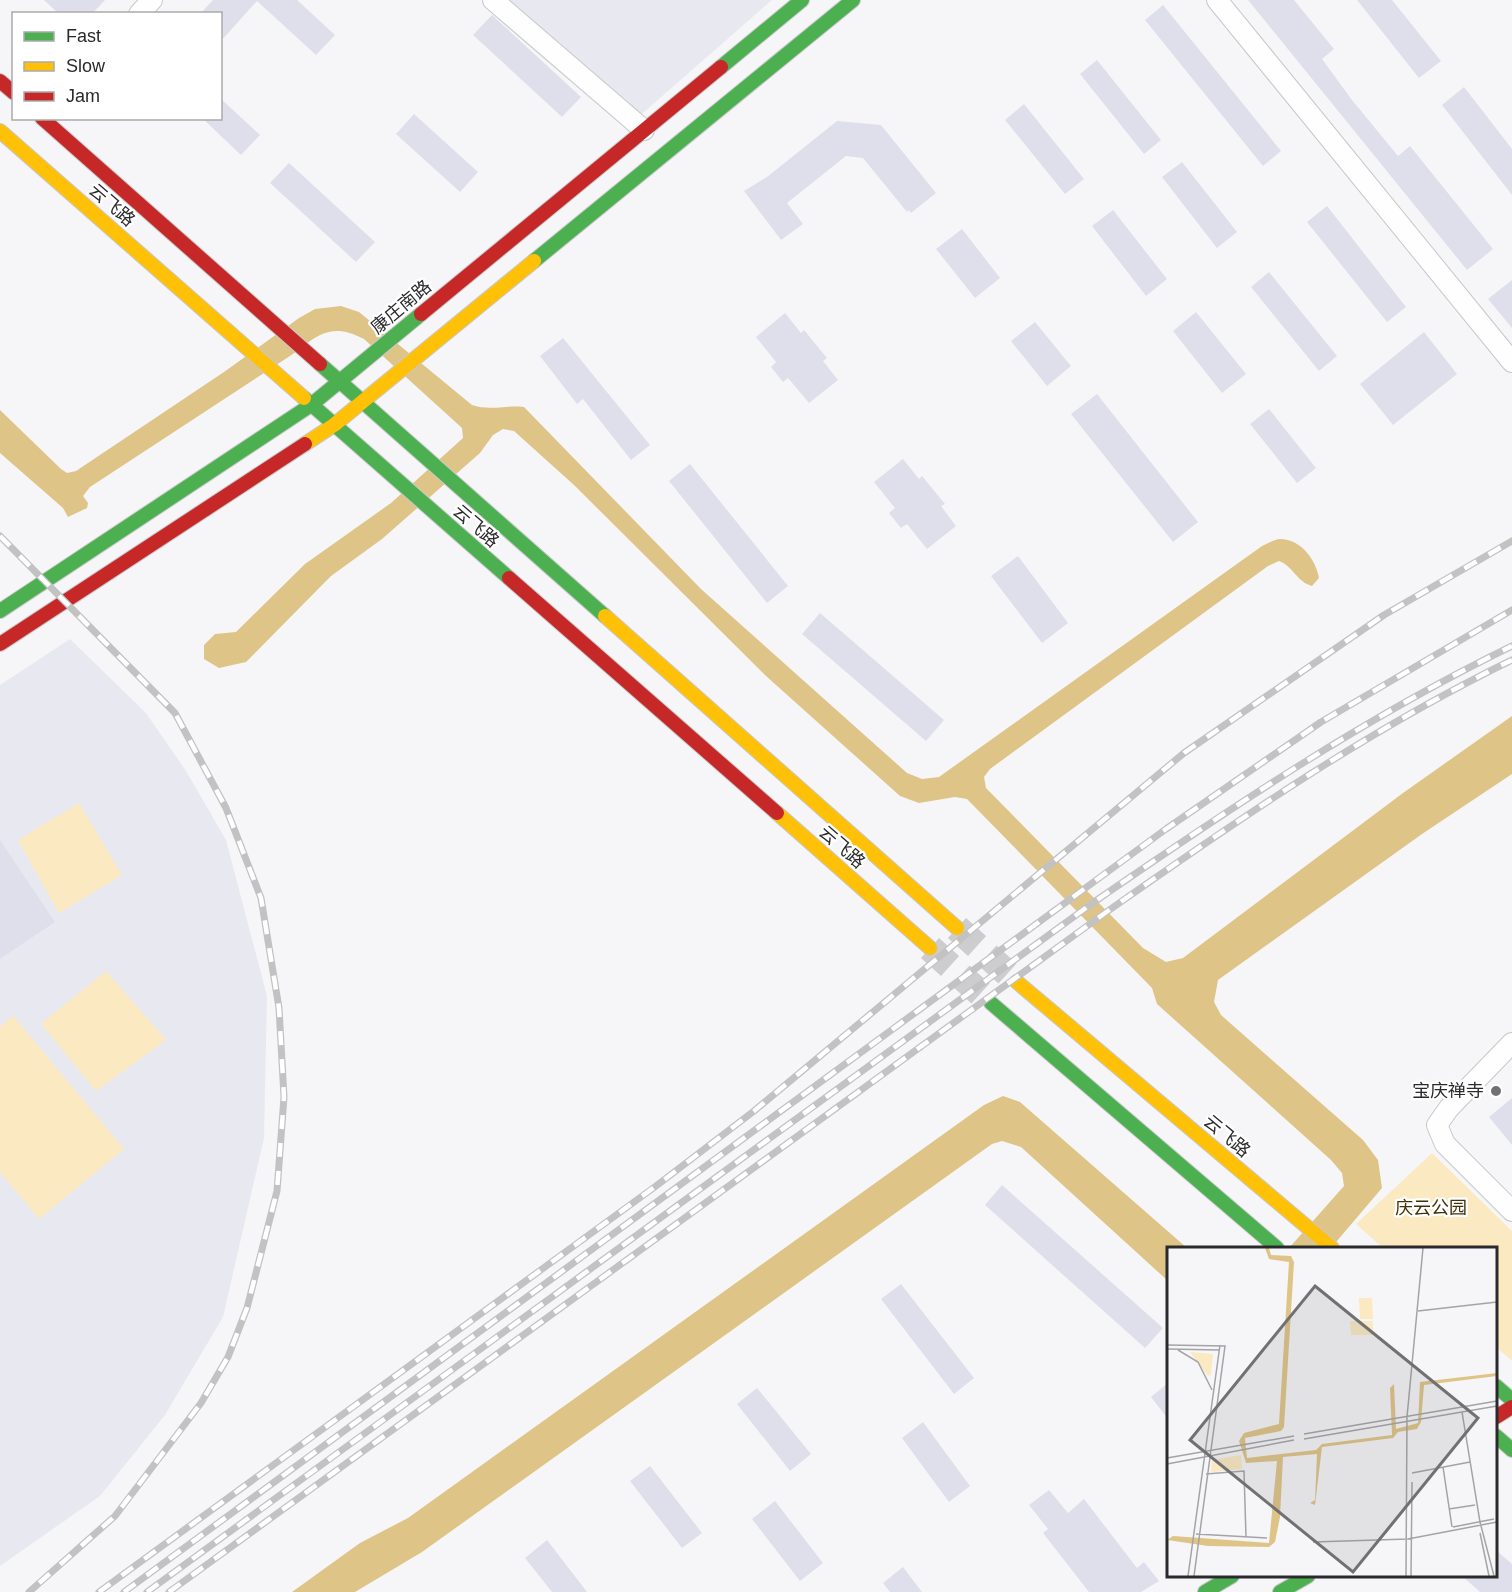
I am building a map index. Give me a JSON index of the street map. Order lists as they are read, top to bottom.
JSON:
{
  "streets": {
    "main road": ["云飞路", "康庄南路"]
  },
  "crossings": [
    ["云飞路", "康庄南路"]
  ],
  "parks": ["庆云公园"],
  "places": ["宝庆禅寺"],
  "legend": ["Fast", "Slow", "Jam"]
}
